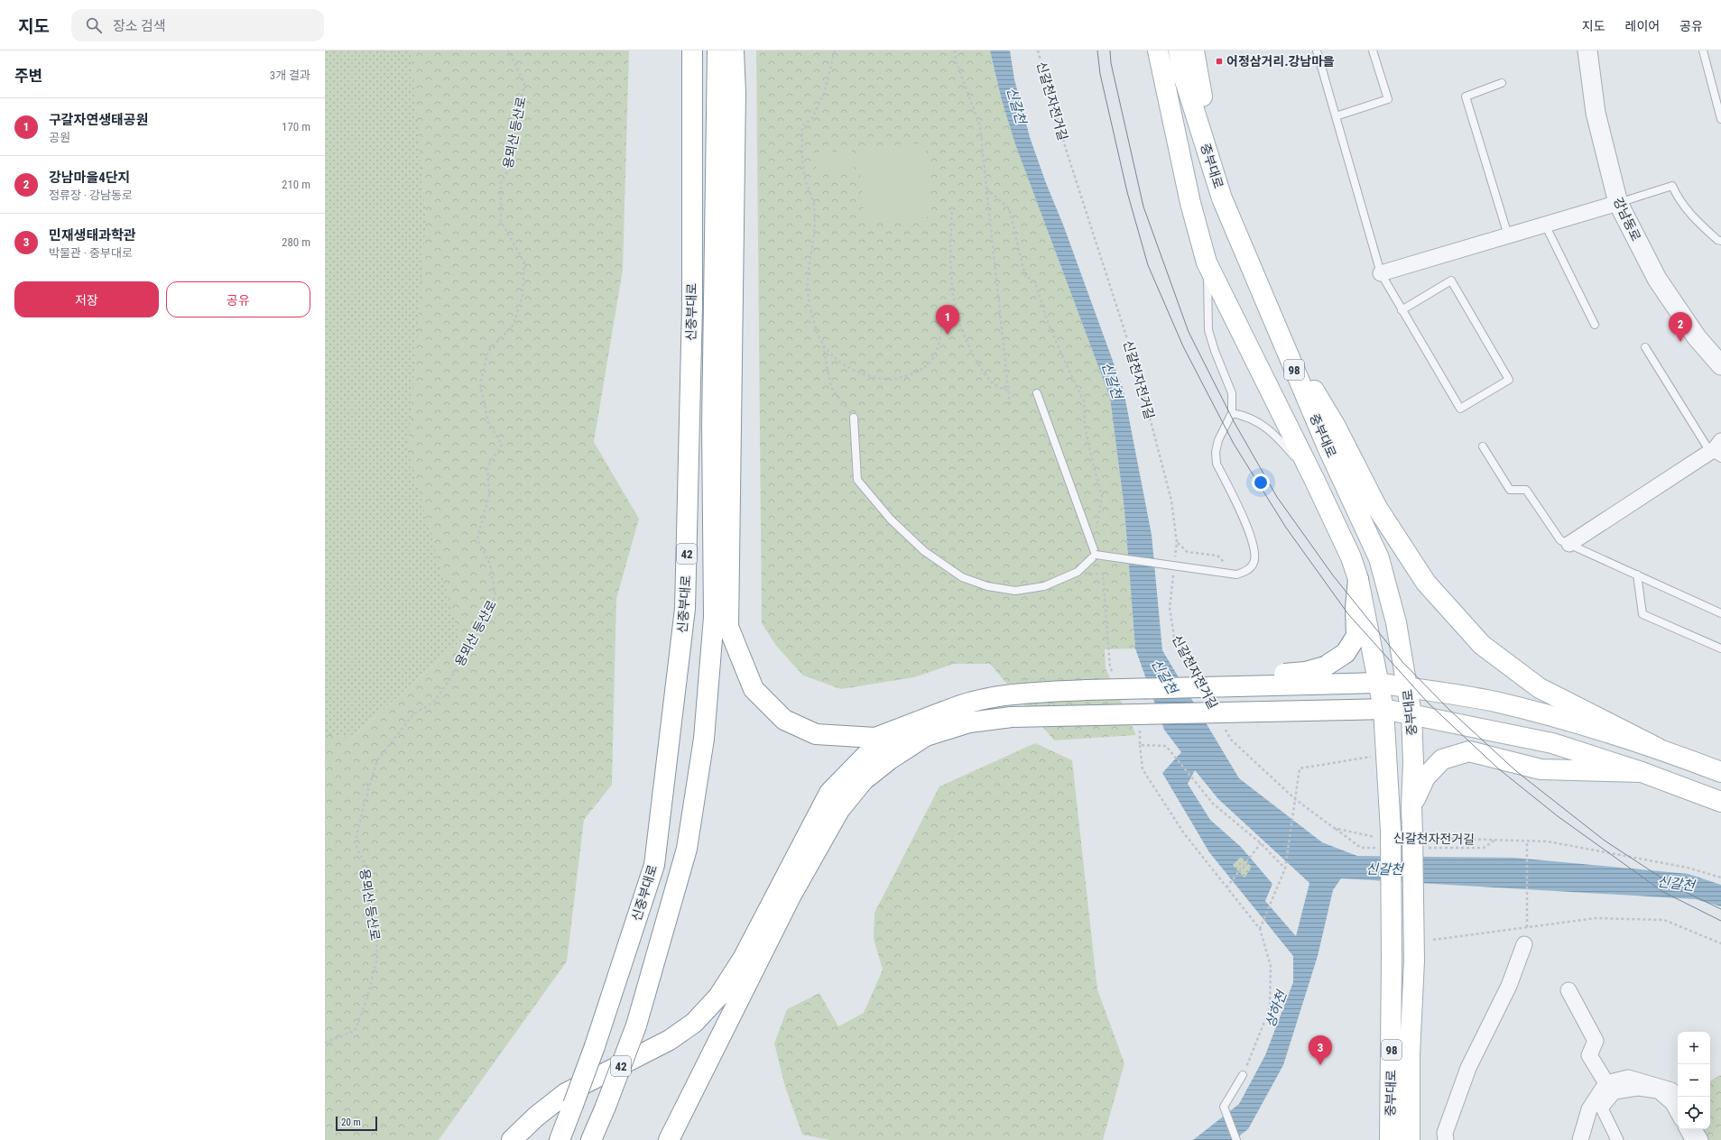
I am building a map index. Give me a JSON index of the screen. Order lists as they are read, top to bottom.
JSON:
{
  "streets": {
    "main road": [
      "중부대로",
      "신중부대로",
      "98",
      "42"
    ],
    "street": ["강남동로"],
    "path": ["신갈천자전거길", "용뫼산 등산로"]
  },
  "crossings": [
    ["신갈천자전거길", "중부대로"]
  ],
  "water": ["신갈천", "상하천"],
  "places": {
    "transit": ["어정삼거리.강남마을"]
  },
  "scale_bar": "20 m",
  "page": {
    "header": "지도",
    "search": "장소 검색",
    "nav": ["지도", "레이어", "공유"],
    "heading": ["주변", "3개 결과"],
    "list": [
      {
        "mark": "1",
        "name": "구갈자연생태공원",
        "note": "공원",
        "value": "170 m"
      },
      {
        "mark": "2",
        "name": "강남마을4단지",
        "note": "정류장 · 강남동로",
        "value": "210 m"
      },
      {
        "mark": "3",
        "name": "민재생태과학관",
        "note": "박물관 · 중부대로",
        "value": "280 m"
      }
    ],
    "buttons": ["저장", "공유"],
    "pins": ["1", "2", "3"],
    "map_buttons": ["+", "−"],
    "scale": "20 m"
  }
}
